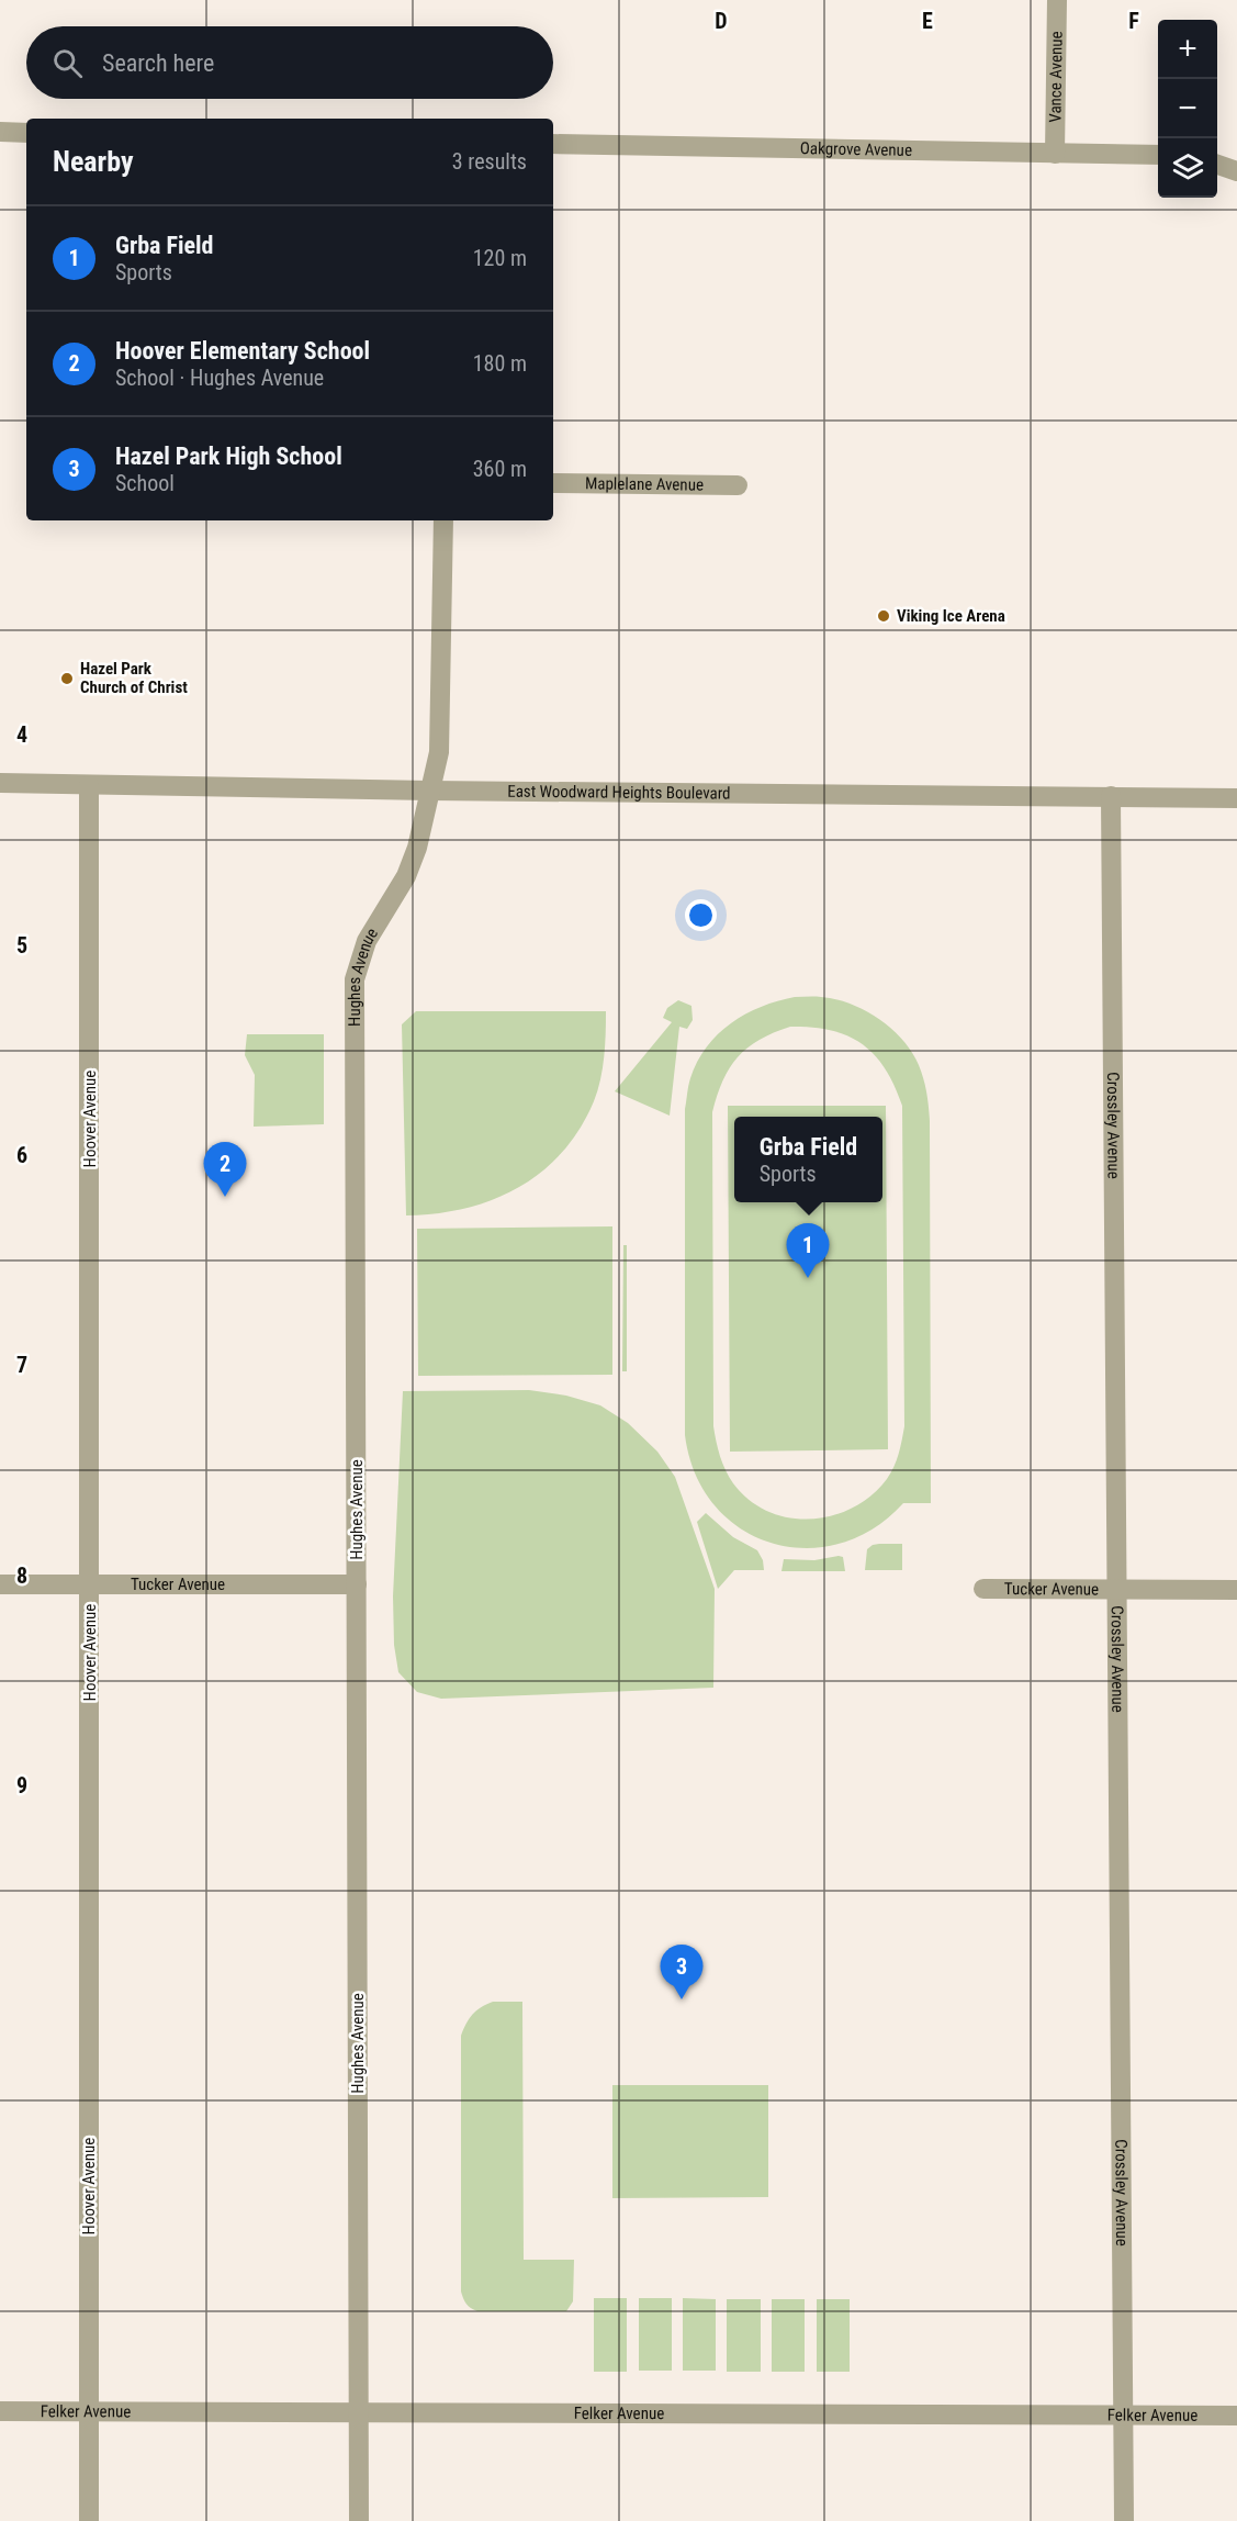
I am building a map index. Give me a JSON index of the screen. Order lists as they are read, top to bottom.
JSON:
{
  "streets": {
    "street": [
      "Vance Avenue",
      "Oakgrove Avenue",
      "Maplelane Avenue",
      "East Woodward Heights Boulevard",
      "Hughes Avenue",
      "Hoover Avenue",
      "Crossley Avenue",
      "Tucker Avenue",
      "Felker Avenue"
    ]
  },
  "crossings": [
    ["Vance Avenue", "Oakgrove Avenue"],
    ["East Woodward Heights Boulevard", "Hughes Avenue"],
    ["East Woodward Heights Boulevard", "Hoover Avenue"],
    ["East Woodward Heights Boulevard", "Crossley Avenue"],
    ["Hughes Avenue", "Tucker Avenue"],
    ["Hughes Avenue", "Felker Avenue"],
    ["Hoover Avenue", "Tucker Avenue"],
    ["Hoover Avenue", "Felker Avenue"],
    ["Crossley Avenue", "Tucker Avenue"],
    ["Crossley Avenue", "Felker Avenue"]
  ],
  "places": ["Viking Ice Arena", "Hazel Park Church of Christ"],
  "page": {
    "map_buttons": ["+", "−"],
    "search": "Search here",
    "heading": ["Nearby", "3 results"],
    "list": [
      {
        "mark": "1",
        "name": "Grba Field",
        "note": "Sports",
        "value": "120 m"
      },
      {
        "mark": "2",
        "name": "Hoover Elementary School",
        "note": "School · Hughes Avenue",
        "value": "180 m"
      },
      {
        "mark": "3",
        "name": "Hazel Park High School",
        "note": "School",
        "value": "360 m"
      }
    ],
    "popup": ["Grba Field", "Sports"],
    "pins": ["2", "1", "3"]
  },
  "grid": {
    "columns": ["D", "E", "F"],
    "rows": [
      "4",
      "5",
      "6",
      "7",
      "8",
      "9"
    ]
  }
}
